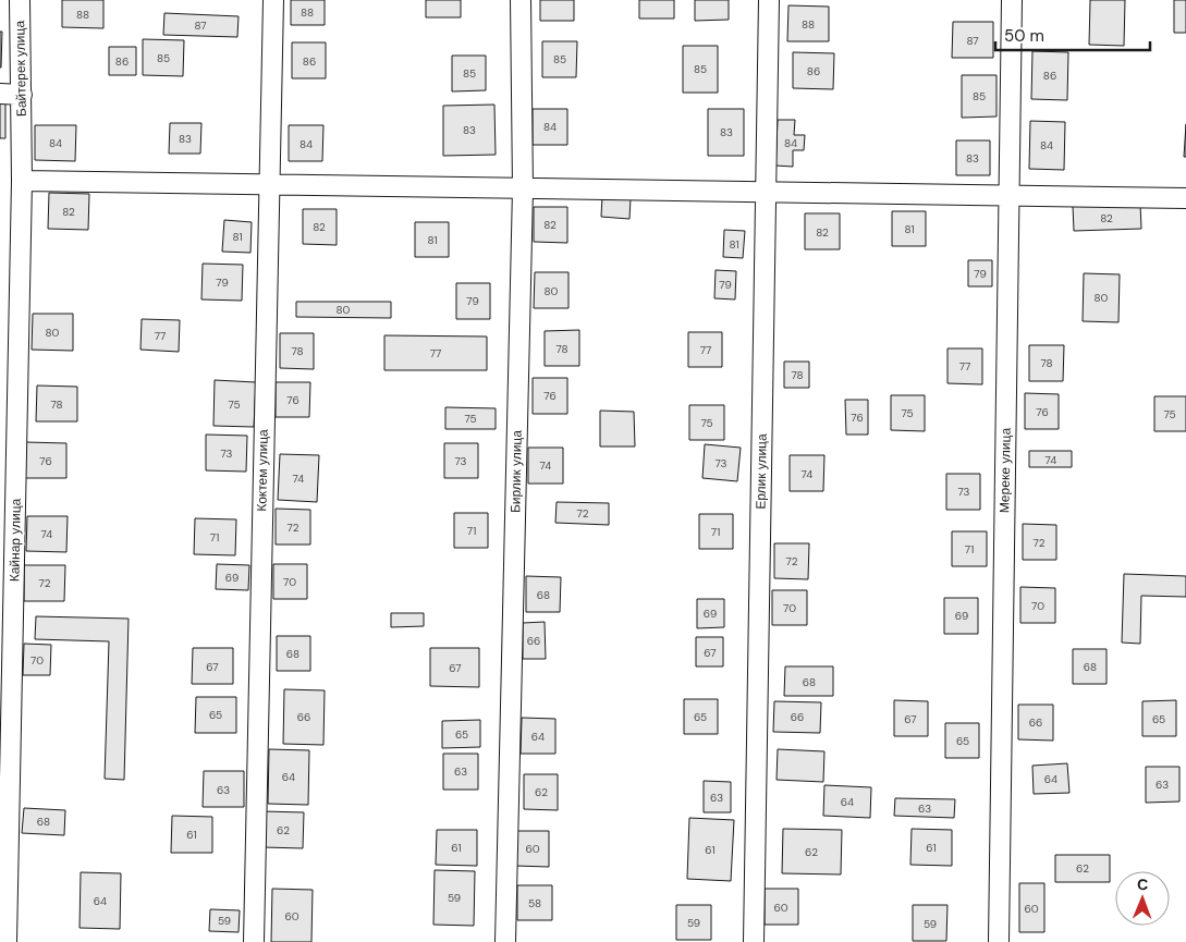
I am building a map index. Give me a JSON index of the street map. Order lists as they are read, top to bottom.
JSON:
{
  "streets": {
    "street": [
      "Байтерек улица",
      "Коктем улица",
      "Мереке улица",
      "Бирлик улица",
      "Ерлик улица",
      "Кайнар улица"
    ]
  },
  "crossings": [
    ["Байтерек улица", "Кайнар улица"]
  ],
  "house_numbers": [
    "88",
    "88",
    "88",
    "87",
    "87",
    "85",
    "85",
    "86",
    "86",
    "85",
    "86",
    "85",
    "86",
    "85",
    "84",
    "83",
    "83",
    "83",
    "84",
    "84",
    "84",
    "84",
    "83",
    "82",
    "82",
    "82",
    "82",
    "81",
    "82",
    "81",
    "81",
    "81",
    "79",
    "79",
    "79",
    "80",
    "80",
    "79",
    "80",
    "80",
    "77",
    "78",
    "77",
    "78",
    "77",
    "78",
    "77",
    "78",
    "76",
    "76",
    "78",
    "75",
    "76",
    "75",
    "75",
    "76",
    "75",
    "75",
    "73",
    "74",
    "76",
    "73",
    "73",
    "74",
    "74",
    "74",
    "73",
    "72",
    "72",
    "71",
    "71",
    "74",
    "71",
    "72",
    "71",
    "72",
    "69",
    "70",
    "72",
    "68",
    "70",
    "70",
    "69",
    "69",
    "66",
    "67",
    "68",
    "70",
    "67",
    "68",
    "67",
    "68",
    "65",
    "66",
    "65",
    "66",
    "67",
    "65",
    "66",
    "65",
    "64",
    "65",
    "63",
    "64",
    "64",
    "63",
    "63",
    "62",
    "63",
    "64",
    "63",
    "68",
    "62",
    "61",
    "61",
    "61",
    "60",
    "61",
    "62",
    "62",
    "59",
    "64",
    "58",
    "60",
    "60",
    "60",
    "59",
    "59",
    "59"
  ],
  "scale_bar": "50 m",
  "north": "top"
}
